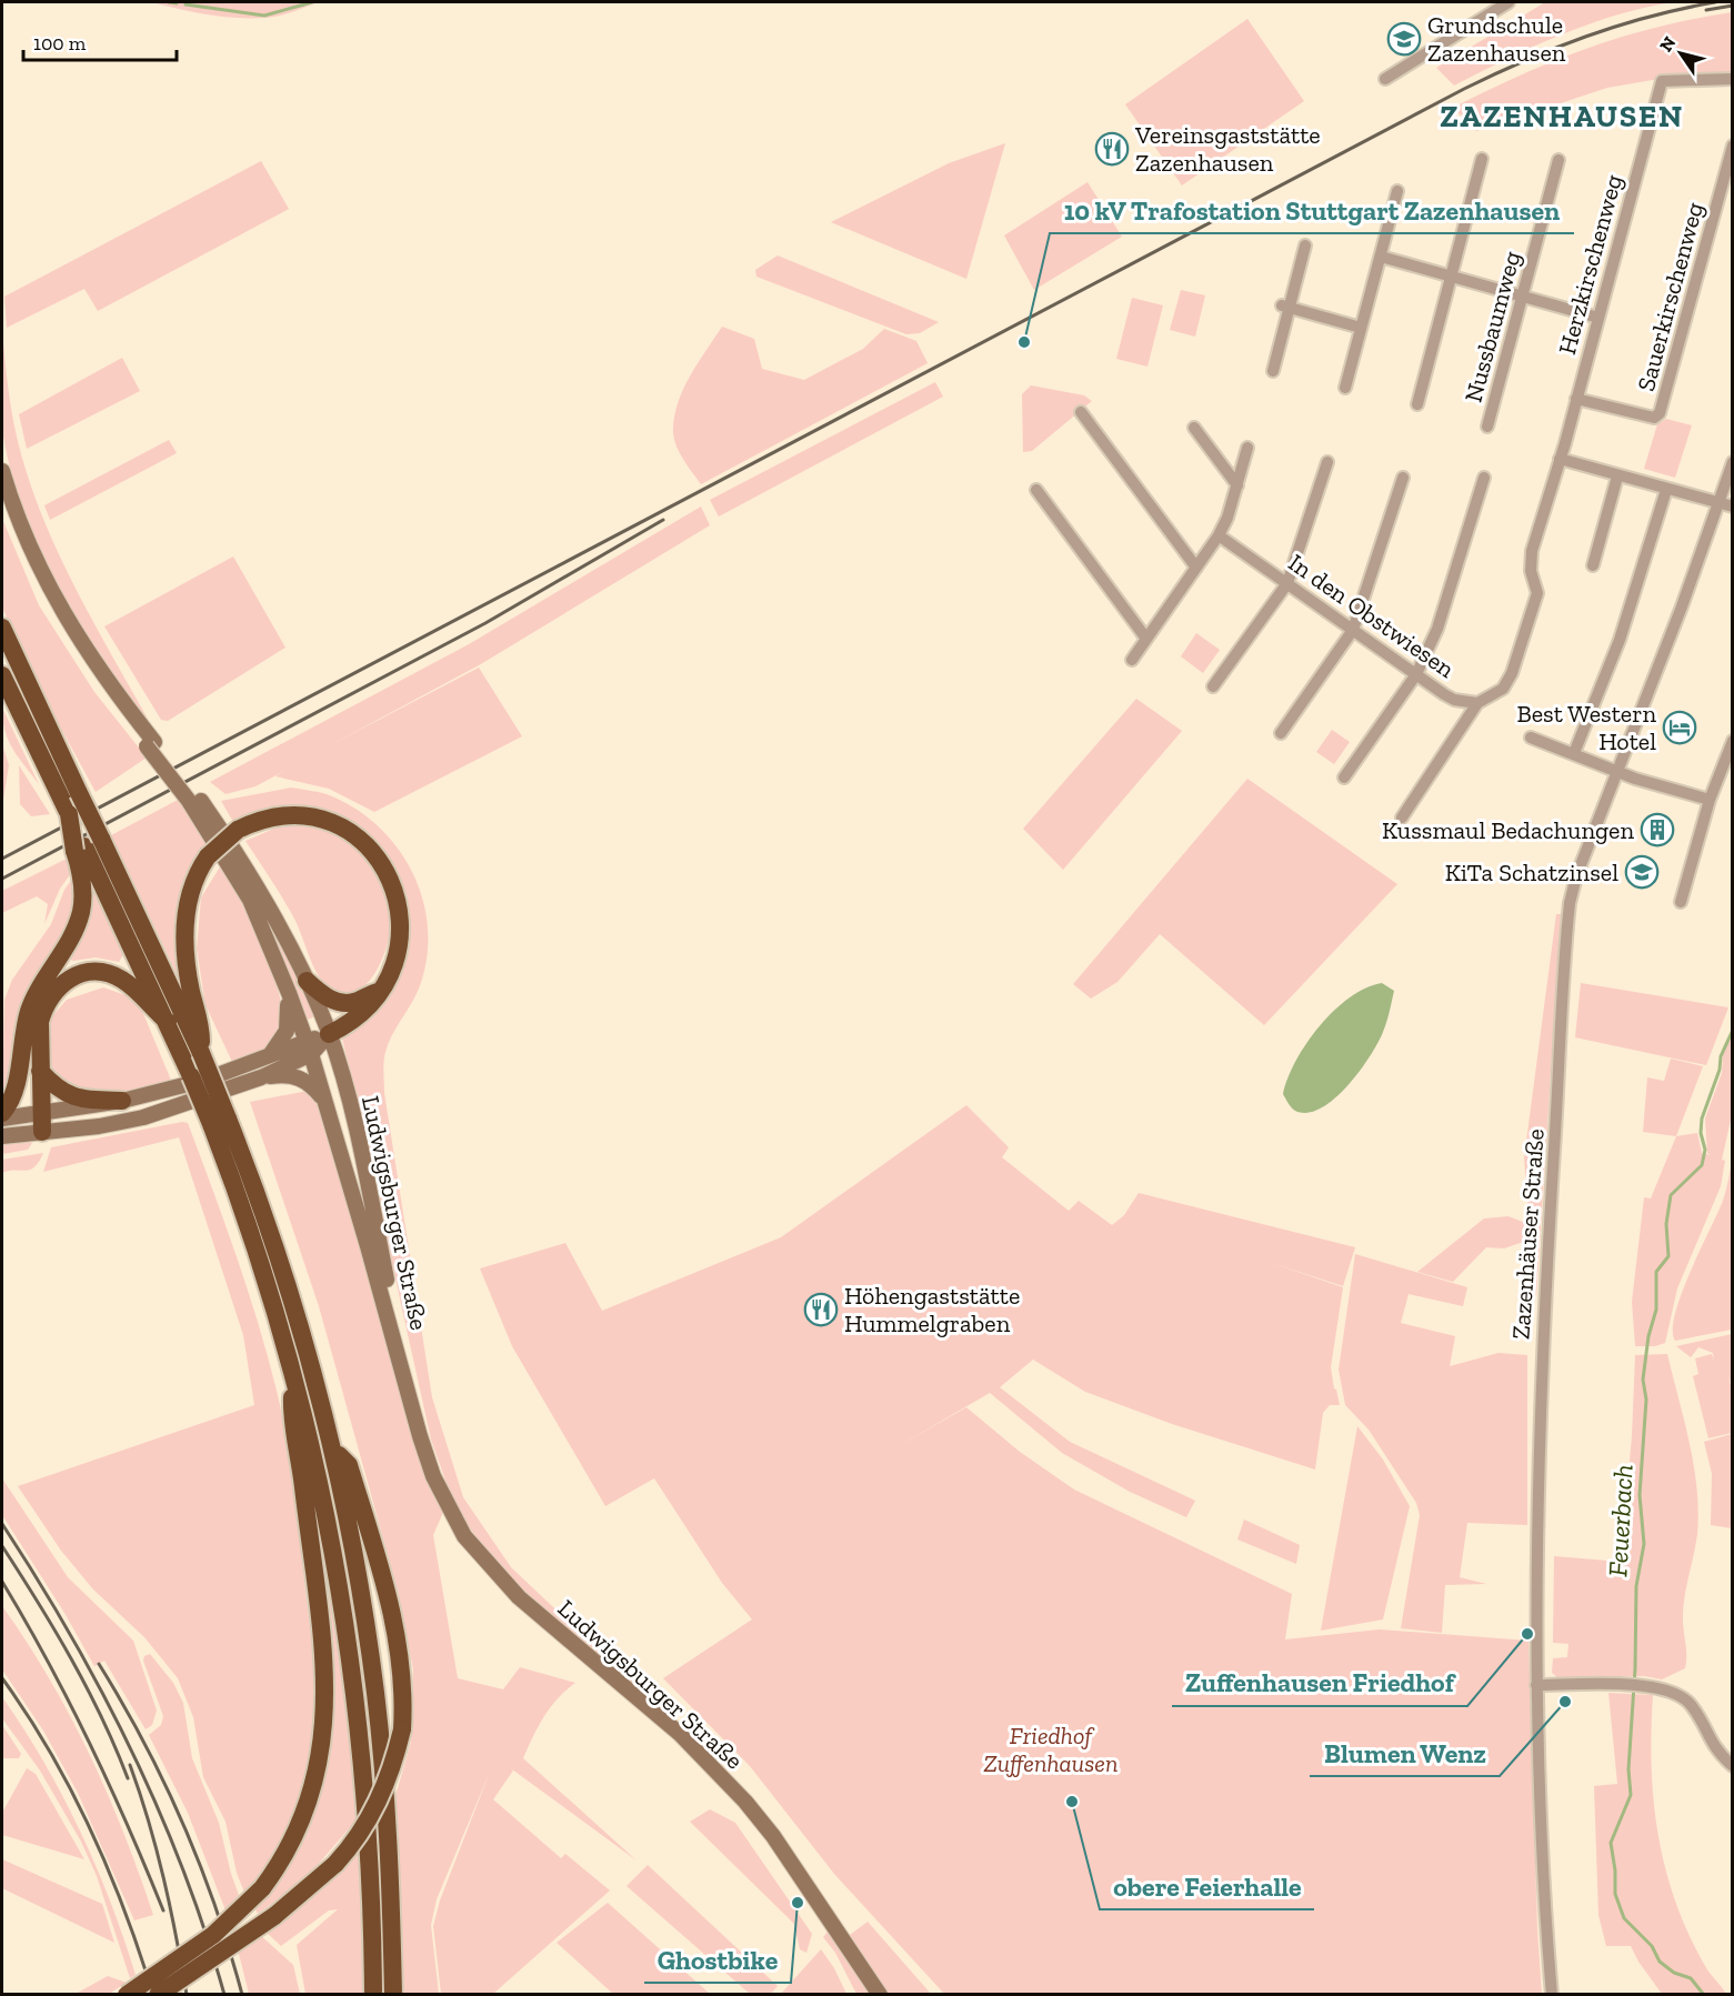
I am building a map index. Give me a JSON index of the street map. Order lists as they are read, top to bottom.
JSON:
{
  "streets": {
    "main road": ["Ludwigsburger Straße"],
    "street": [
      "Herzkirschenweg",
      "Sauerkirschenweg",
      "Nussbaumweg",
      "In den Obstwiesen",
      "Zazenhäuser Straße"
    ]
  },
  "crossings": [
    ["Herzkirschenweg", "Sauerkirschenweg"]
  ],
  "districts": ["ZAZENHAUSEN"],
  "water": ["Feuerbach"],
  "parks": ["Friedhof Zuffenhausen"],
  "places": {
    "school or university": ["Grundschule Zazenhausen", "KiTa Schatzinsel"],
    "restaurant": ["Vereinsgaststätte Zazenhausen", "Höhengaststätte Hummelgraben"],
    "other": [
      "10 kV Trafostation Stuttgart Zazenhausen",
      "Zuffenhausen Friedhof",
      "Blumen Wenz",
      "obere Feierhalle",
      "Ghostbike"
    ],
    "hotel": ["Best Western Hotel"],
    "building": ["Kussmaul Bedachungen"]
  },
  "scale_bar": "100 m",
  "north": "top left"
}
